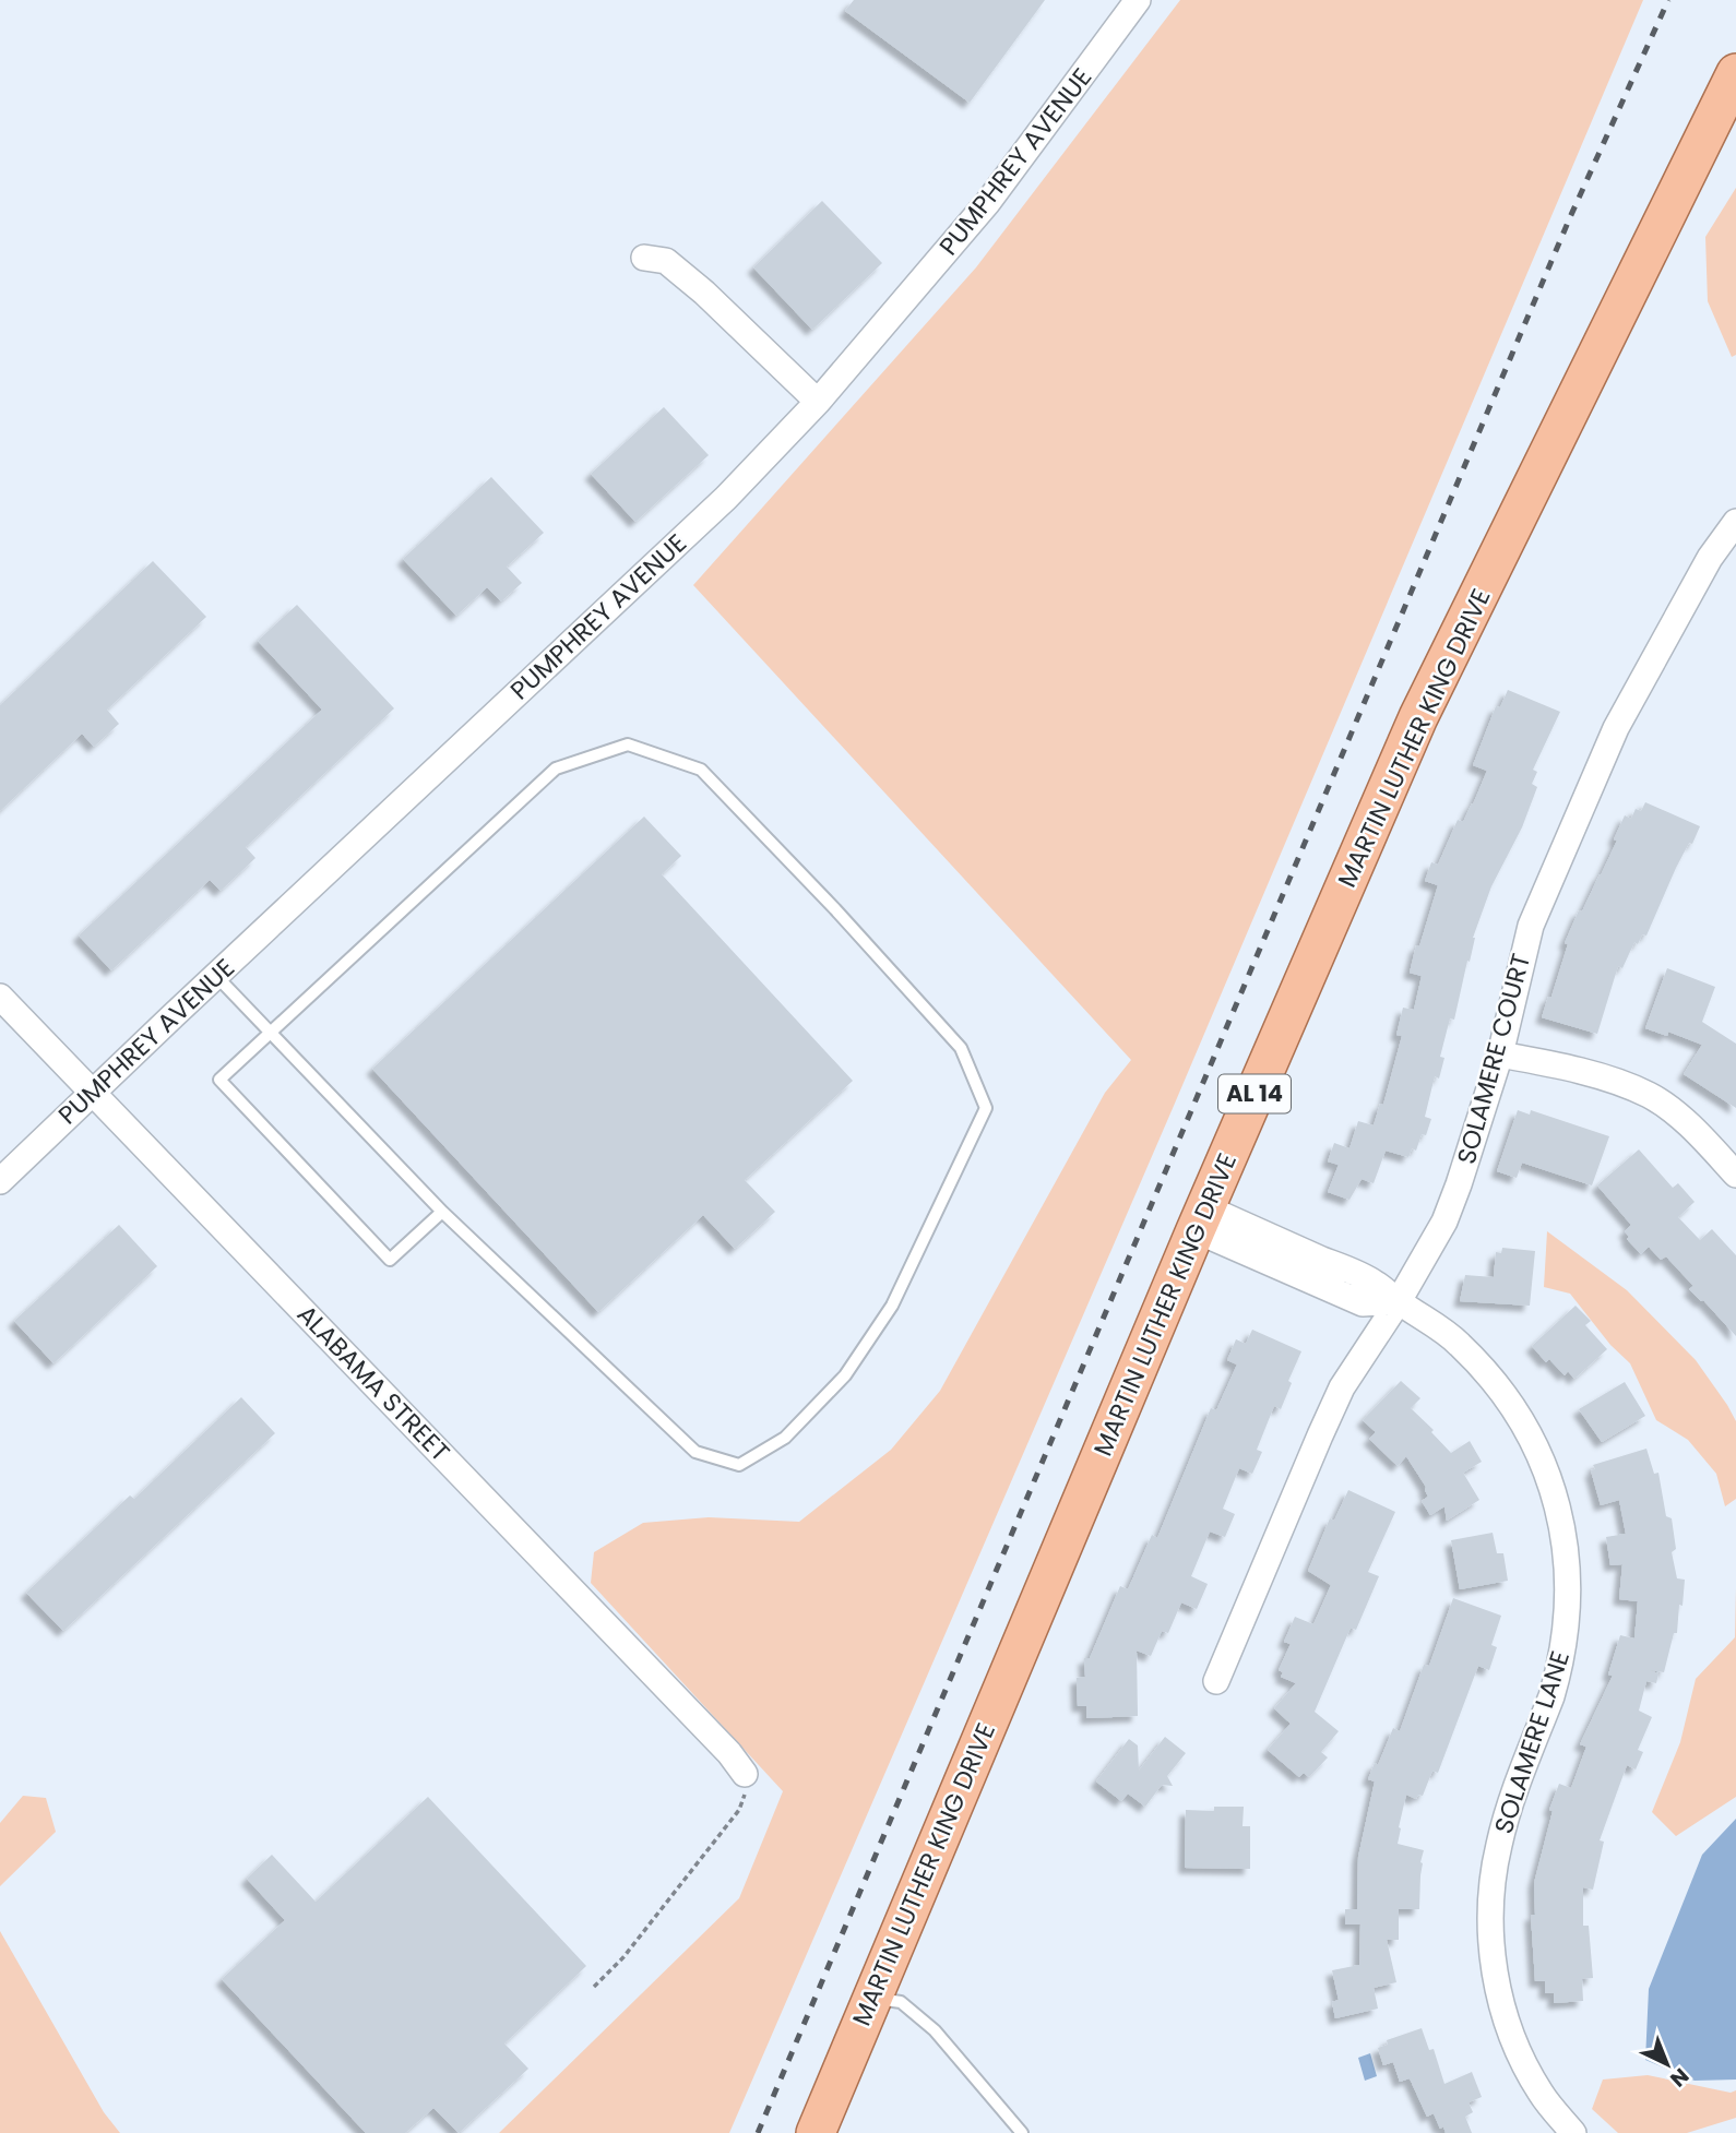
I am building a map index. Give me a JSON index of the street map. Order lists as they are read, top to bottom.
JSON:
{
  "streets": {
    "main road": ["MARTIN LUTHER KING DRIVE", "AL 14"],
    "street": [
      "PUMPHREY AVENUE",
      "SOLAMERE COURT",
      "ALABAMA STREET",
      "SOLAMERE LANE"
    ]
  },
  "crossings": [
    ["PUMPHREY AVENUE", "ALABAMA STREET"],
    ["MARTIN LUTHER KING DRIVE", "SOLAMERE LANE"],
    ["SOLAMERE COURT", "SOLAMERE LANE"]
  ],
  "north": "bottom right"
}
